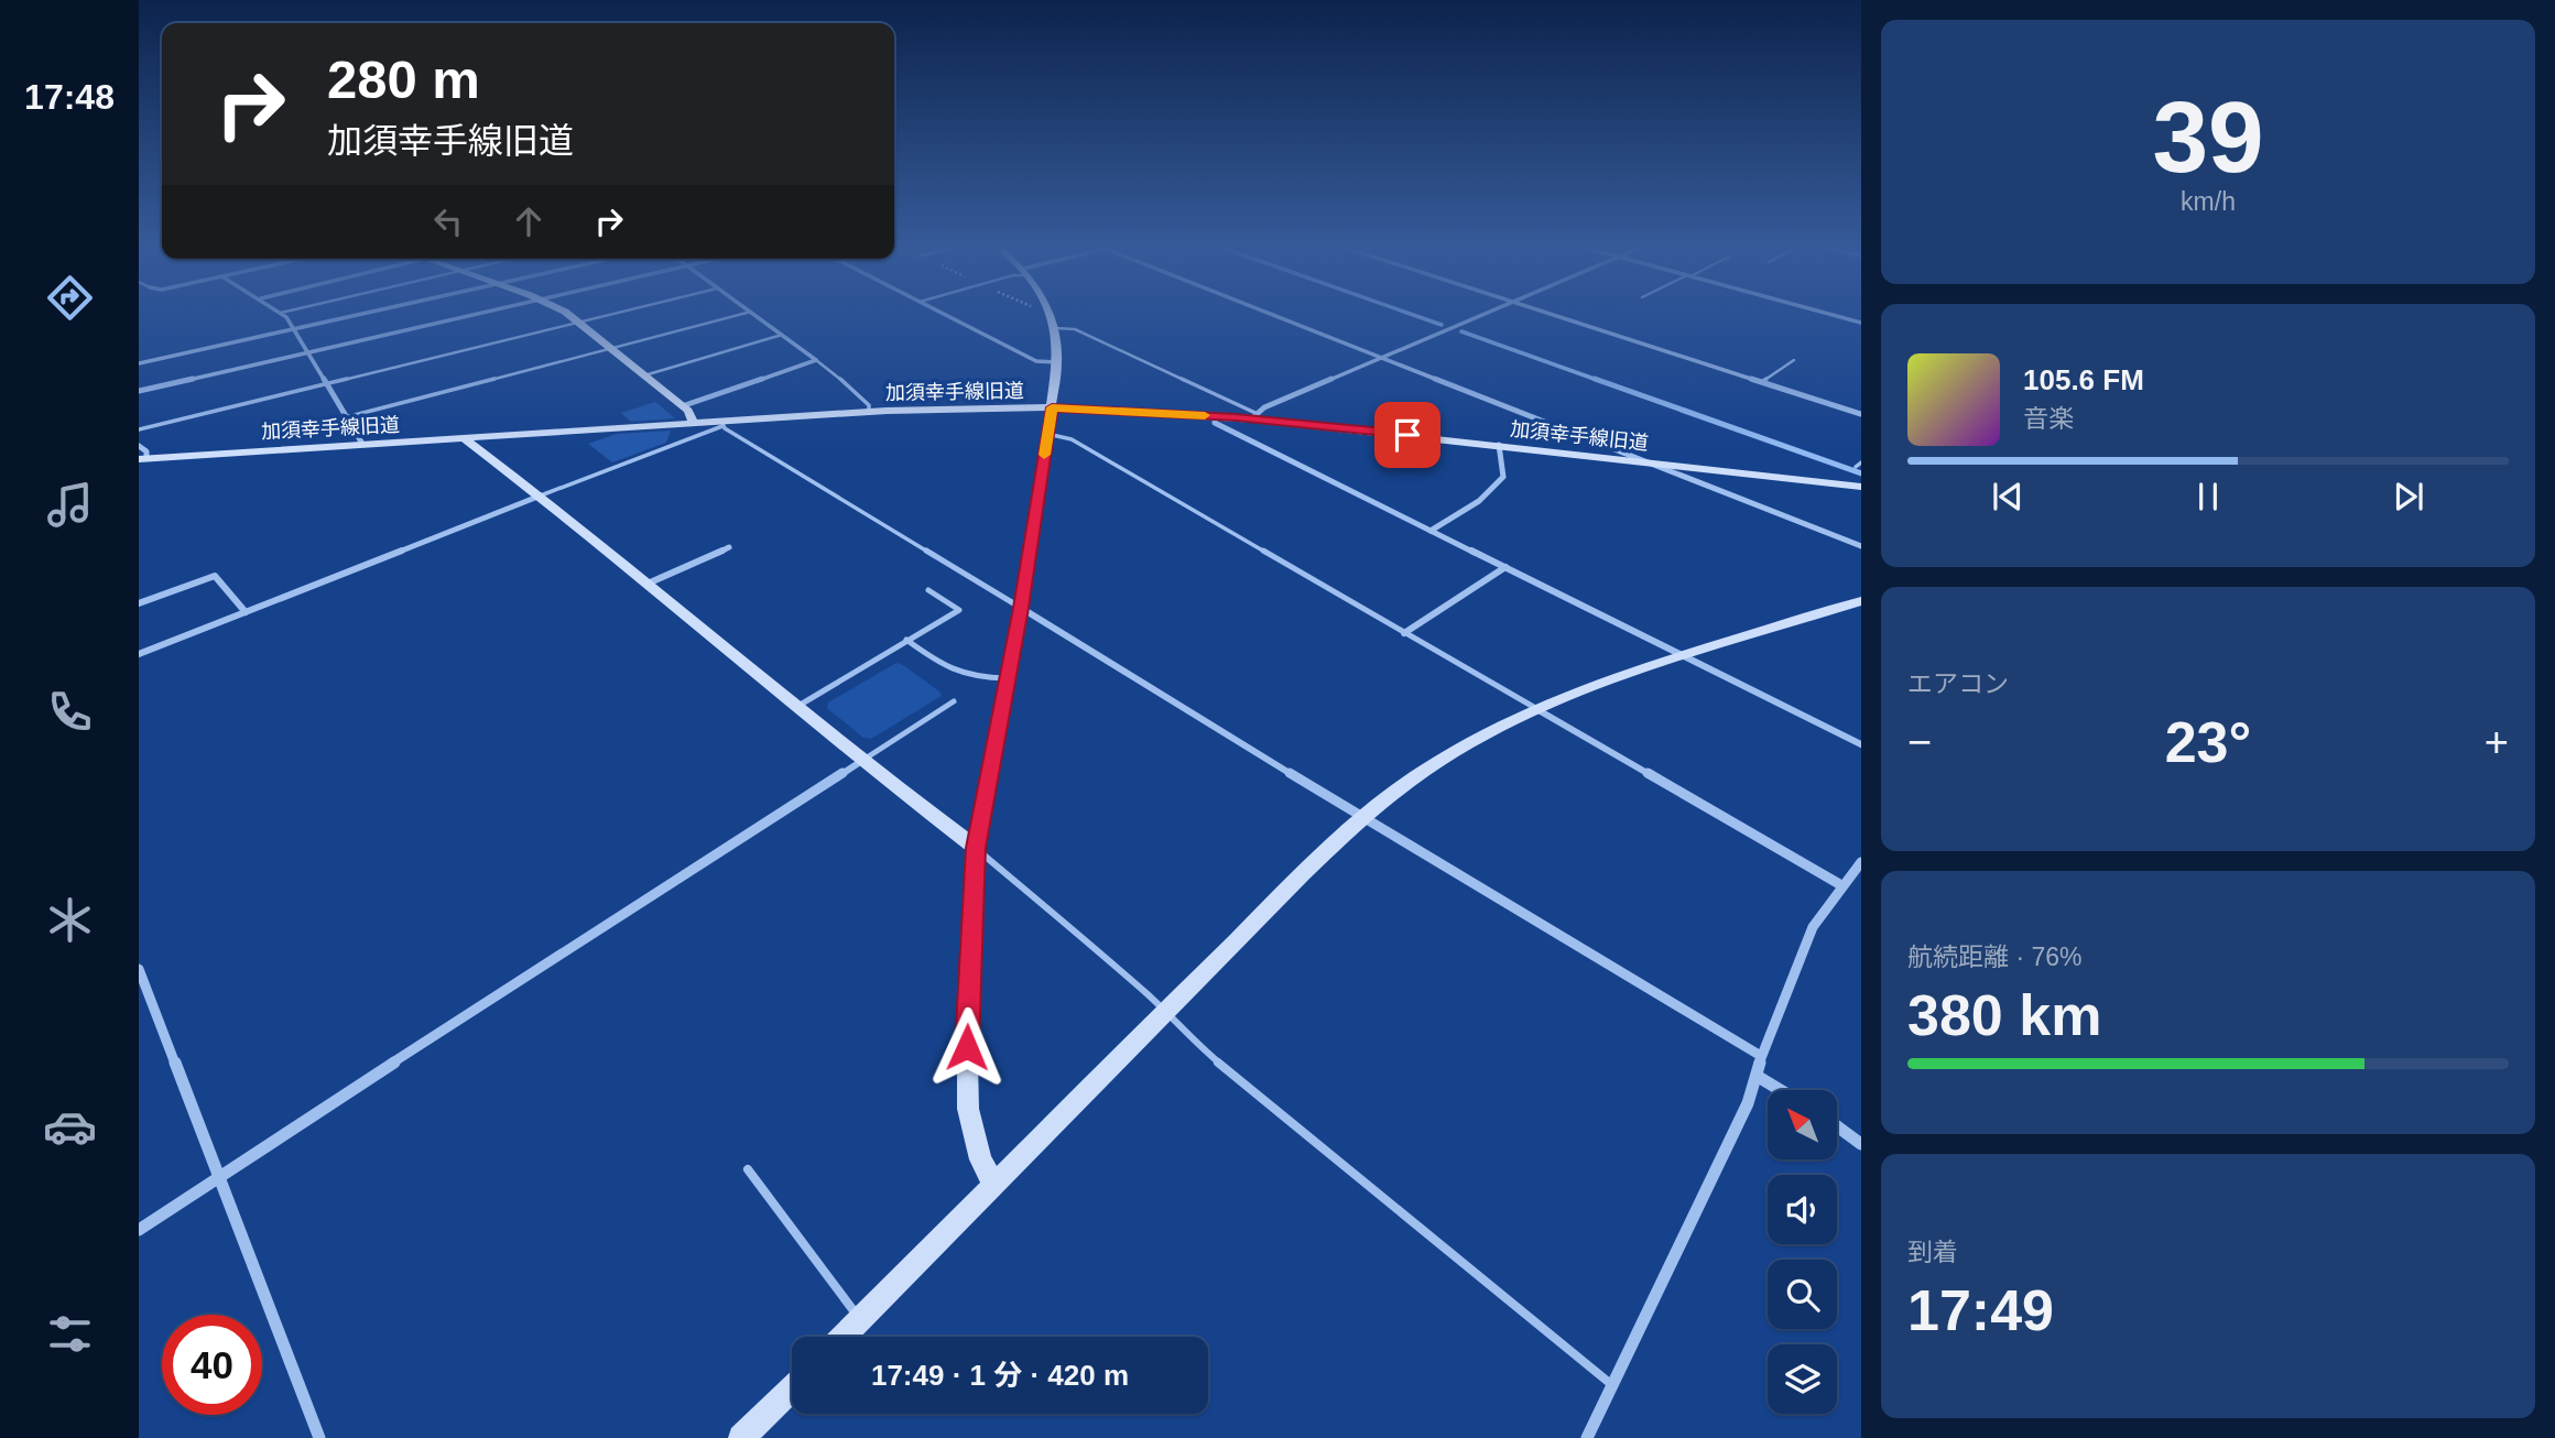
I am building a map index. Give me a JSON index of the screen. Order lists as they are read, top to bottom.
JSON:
{
  "streets": {
    "street": ["加須幸手線旧道"]
  },
  "north": "top left",
  "page": {
    "tabs": "17:48",
    "tile": [
      ["39", "km/h"],
      "エアコン",
      ["航続距離 · 76%", "380 km"],
      ["到着", "17:49"]
    ],
    "turn": ["280 m", "加須幸手線旧道"],
    "song": ["105.6 FM", "音楽"],
    "heat": ["−", "23°", "+"],
    "limit": "40",
    "trip": "17:49 · 1 分 · 420 m"
  }
}
